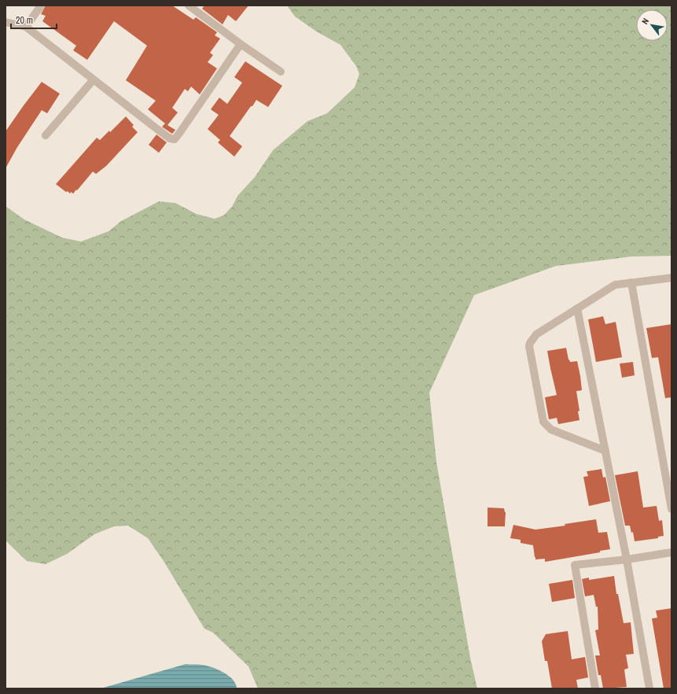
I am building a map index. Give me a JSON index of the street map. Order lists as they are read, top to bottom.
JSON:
{
  "scale_bar": "20 m",
  "north": "top left"
}
